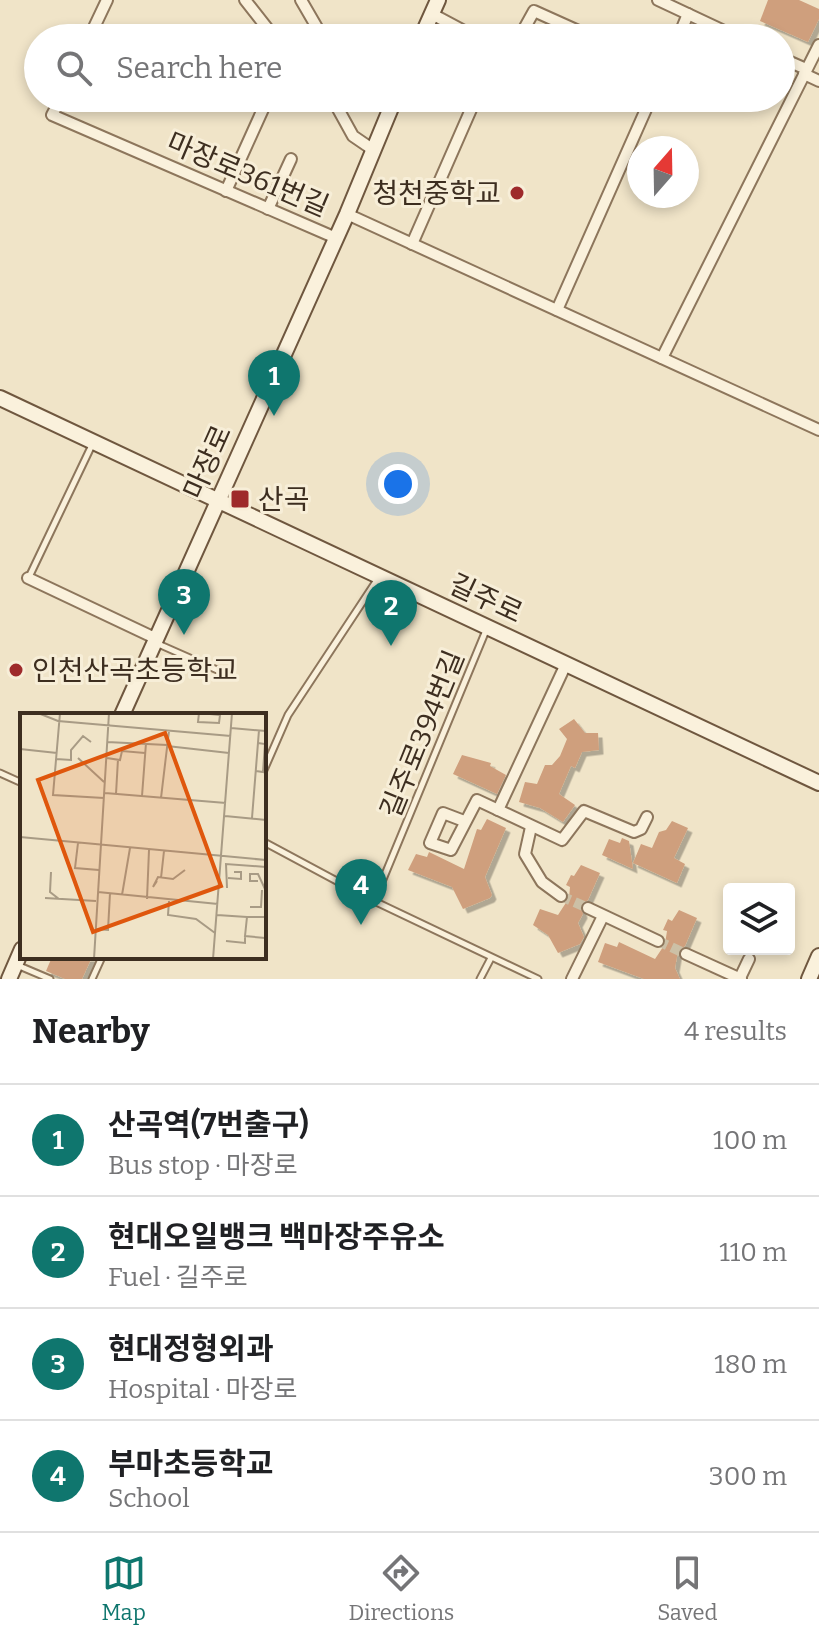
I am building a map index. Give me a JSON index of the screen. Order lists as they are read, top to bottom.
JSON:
{
  "streets": {
    "main road": ["마장로", "길주로"],
    "street": ["마장로361번길"],
    "lane": ["길주로394번길"]
  },
  "crossings": [
    ["마장로361번길", "마장로"],
    ["마장로", "길주로"],
    ["길주로", "길주로394번길"]
  ],
  "places": {
    "other": ["청천중학교", "인천산곡초등학교"],
    "transit": ["산곡"]
  },
  "north": "top",
  "page": {
    "search": "Search here",
    "pins": [
      "1",
      "3",
      "2",
      "4"
    ],
    "heading": ["Nearby", "4 results"],
    "list": [
      {
        "mark": "1",
        "name": "산곡역(7번출구)",
        "note": "Bus stop · 마장로",
        "value": "100 m"
      },
      {
        "mark": "2",
        "name": "현대오일뱅크 백마장주유소",
        "note": "Fuel · 길주로",
        "value": "110 m"
      },
      {
        "mark": "3",
        "name": "현대정형외과",
        "note": "Hospital · 마장로",
        "value": "180 m"
      },
      {
        "mark": "4",
        "name": "부마초등학교",
        "note": "School",
        "value": "300 m"
      }
    ],
    "nav": ["Map", "Directions", "Saved"]
  }
}
